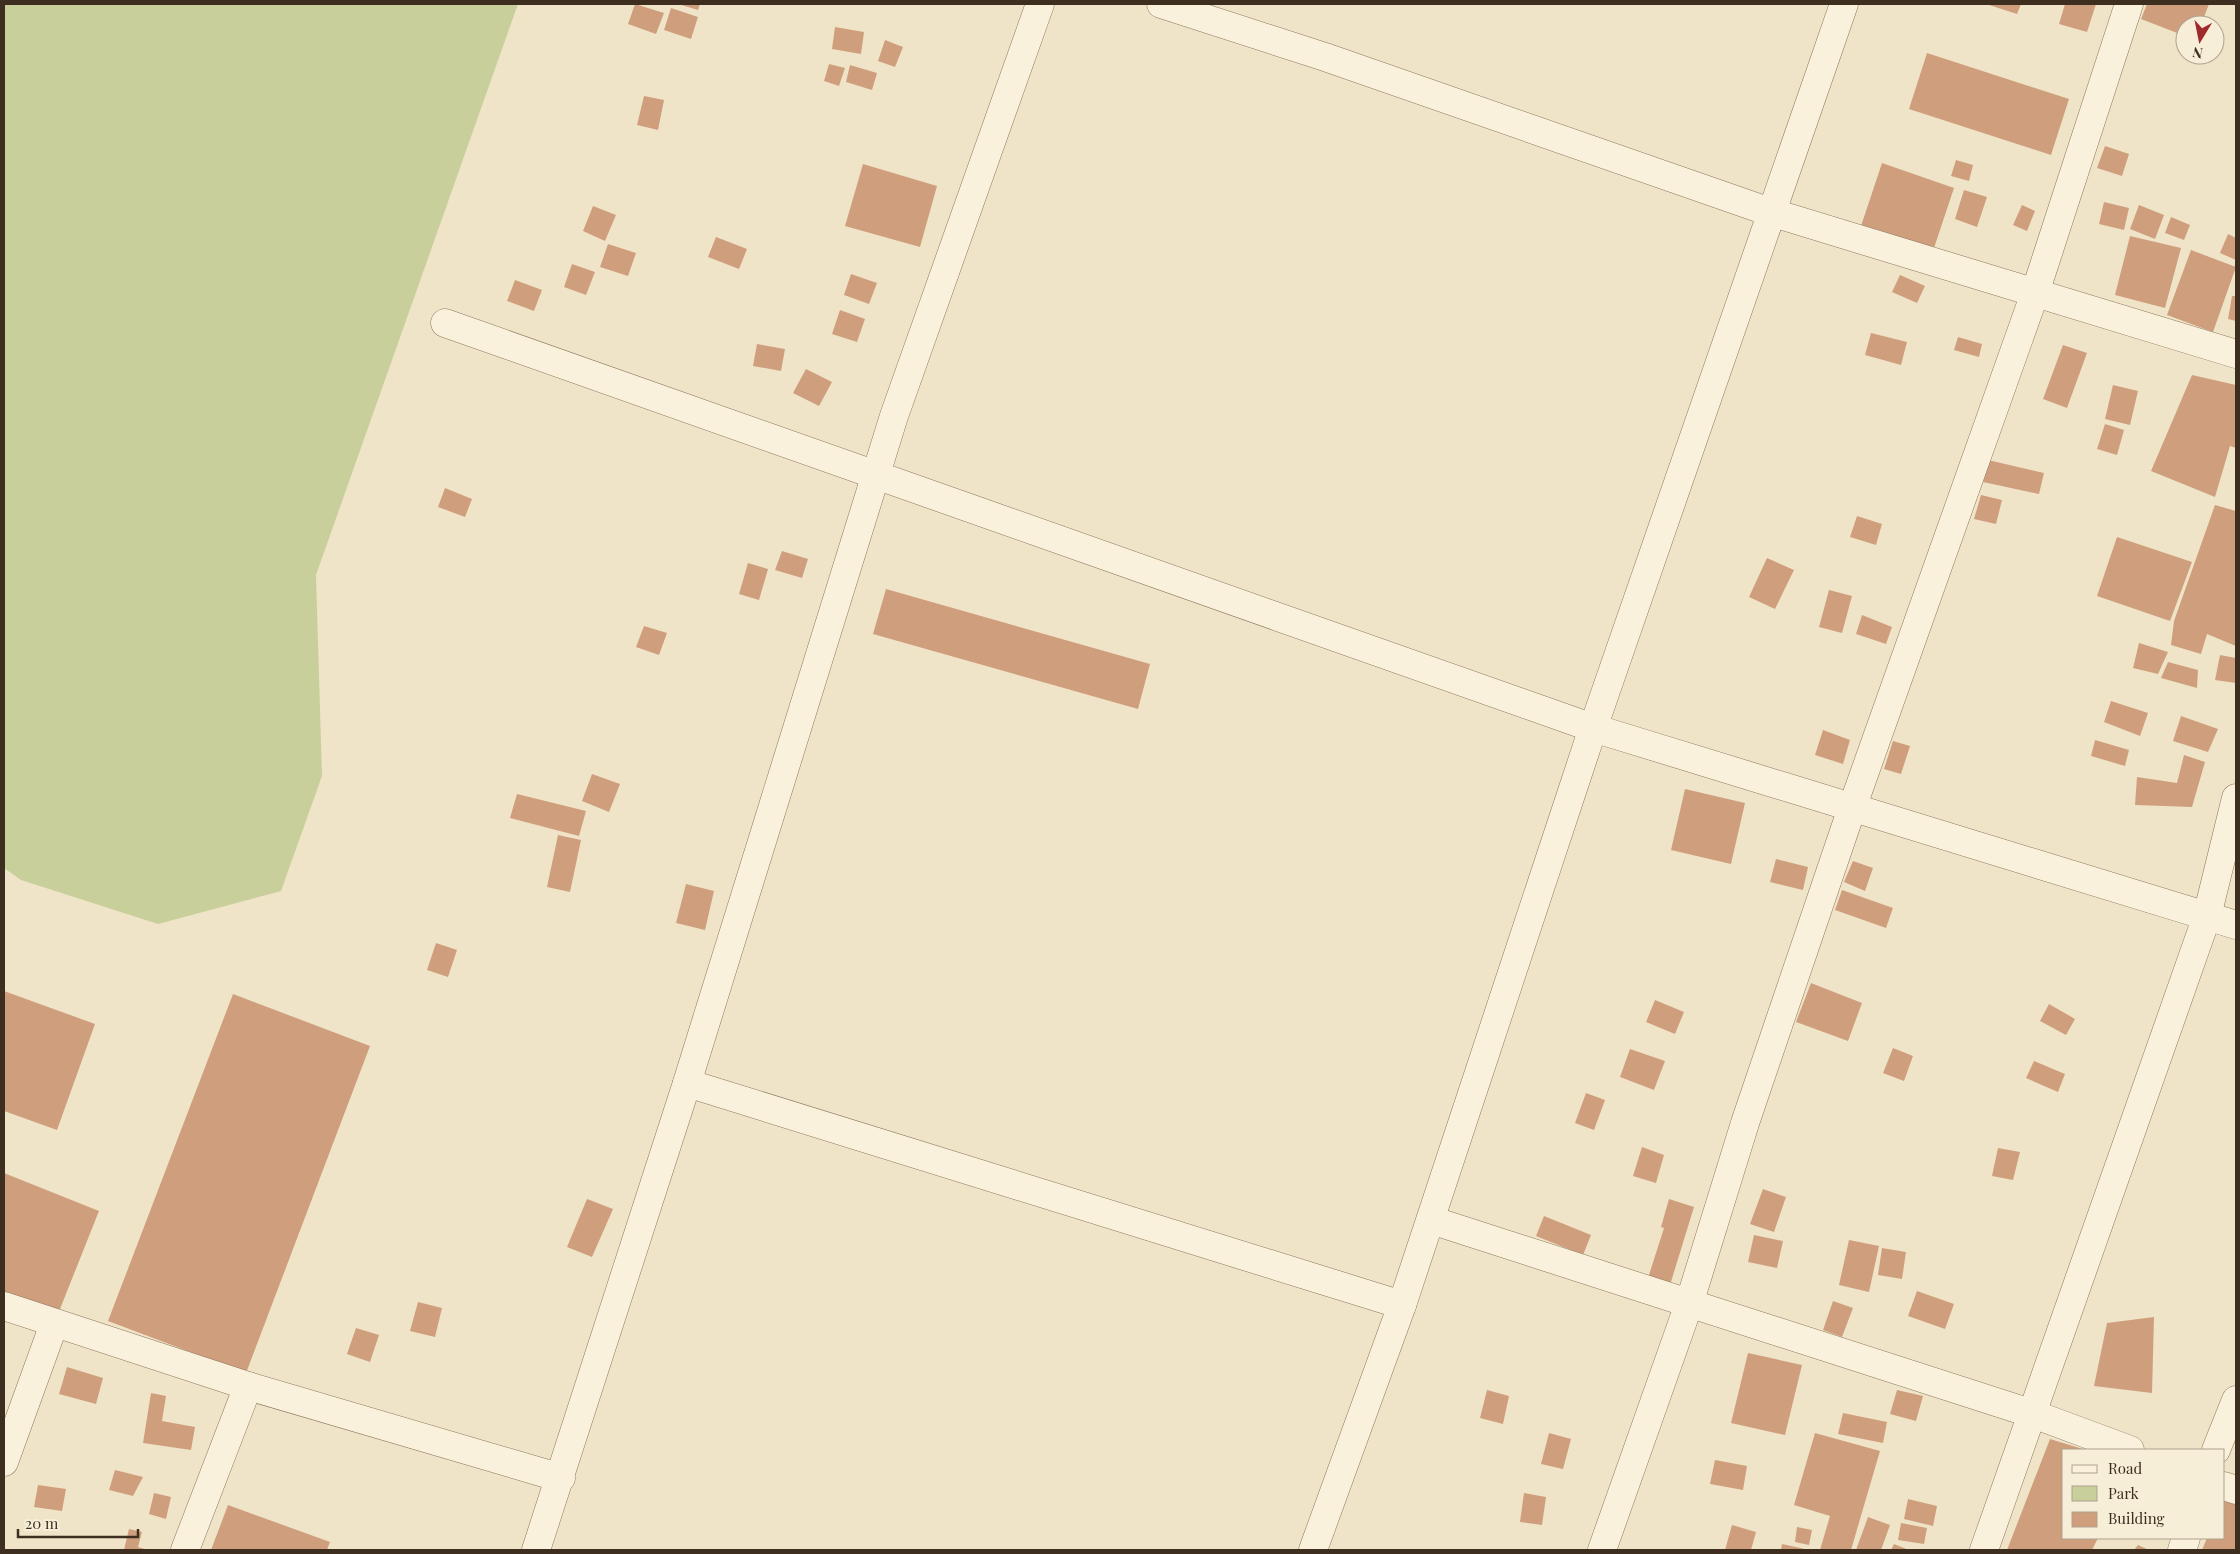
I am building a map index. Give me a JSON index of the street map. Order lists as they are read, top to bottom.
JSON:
{
  "legend": ["Road", "Park", "Building"],
  "scale_bar": "20 m",
  "north": "bottom"
}
